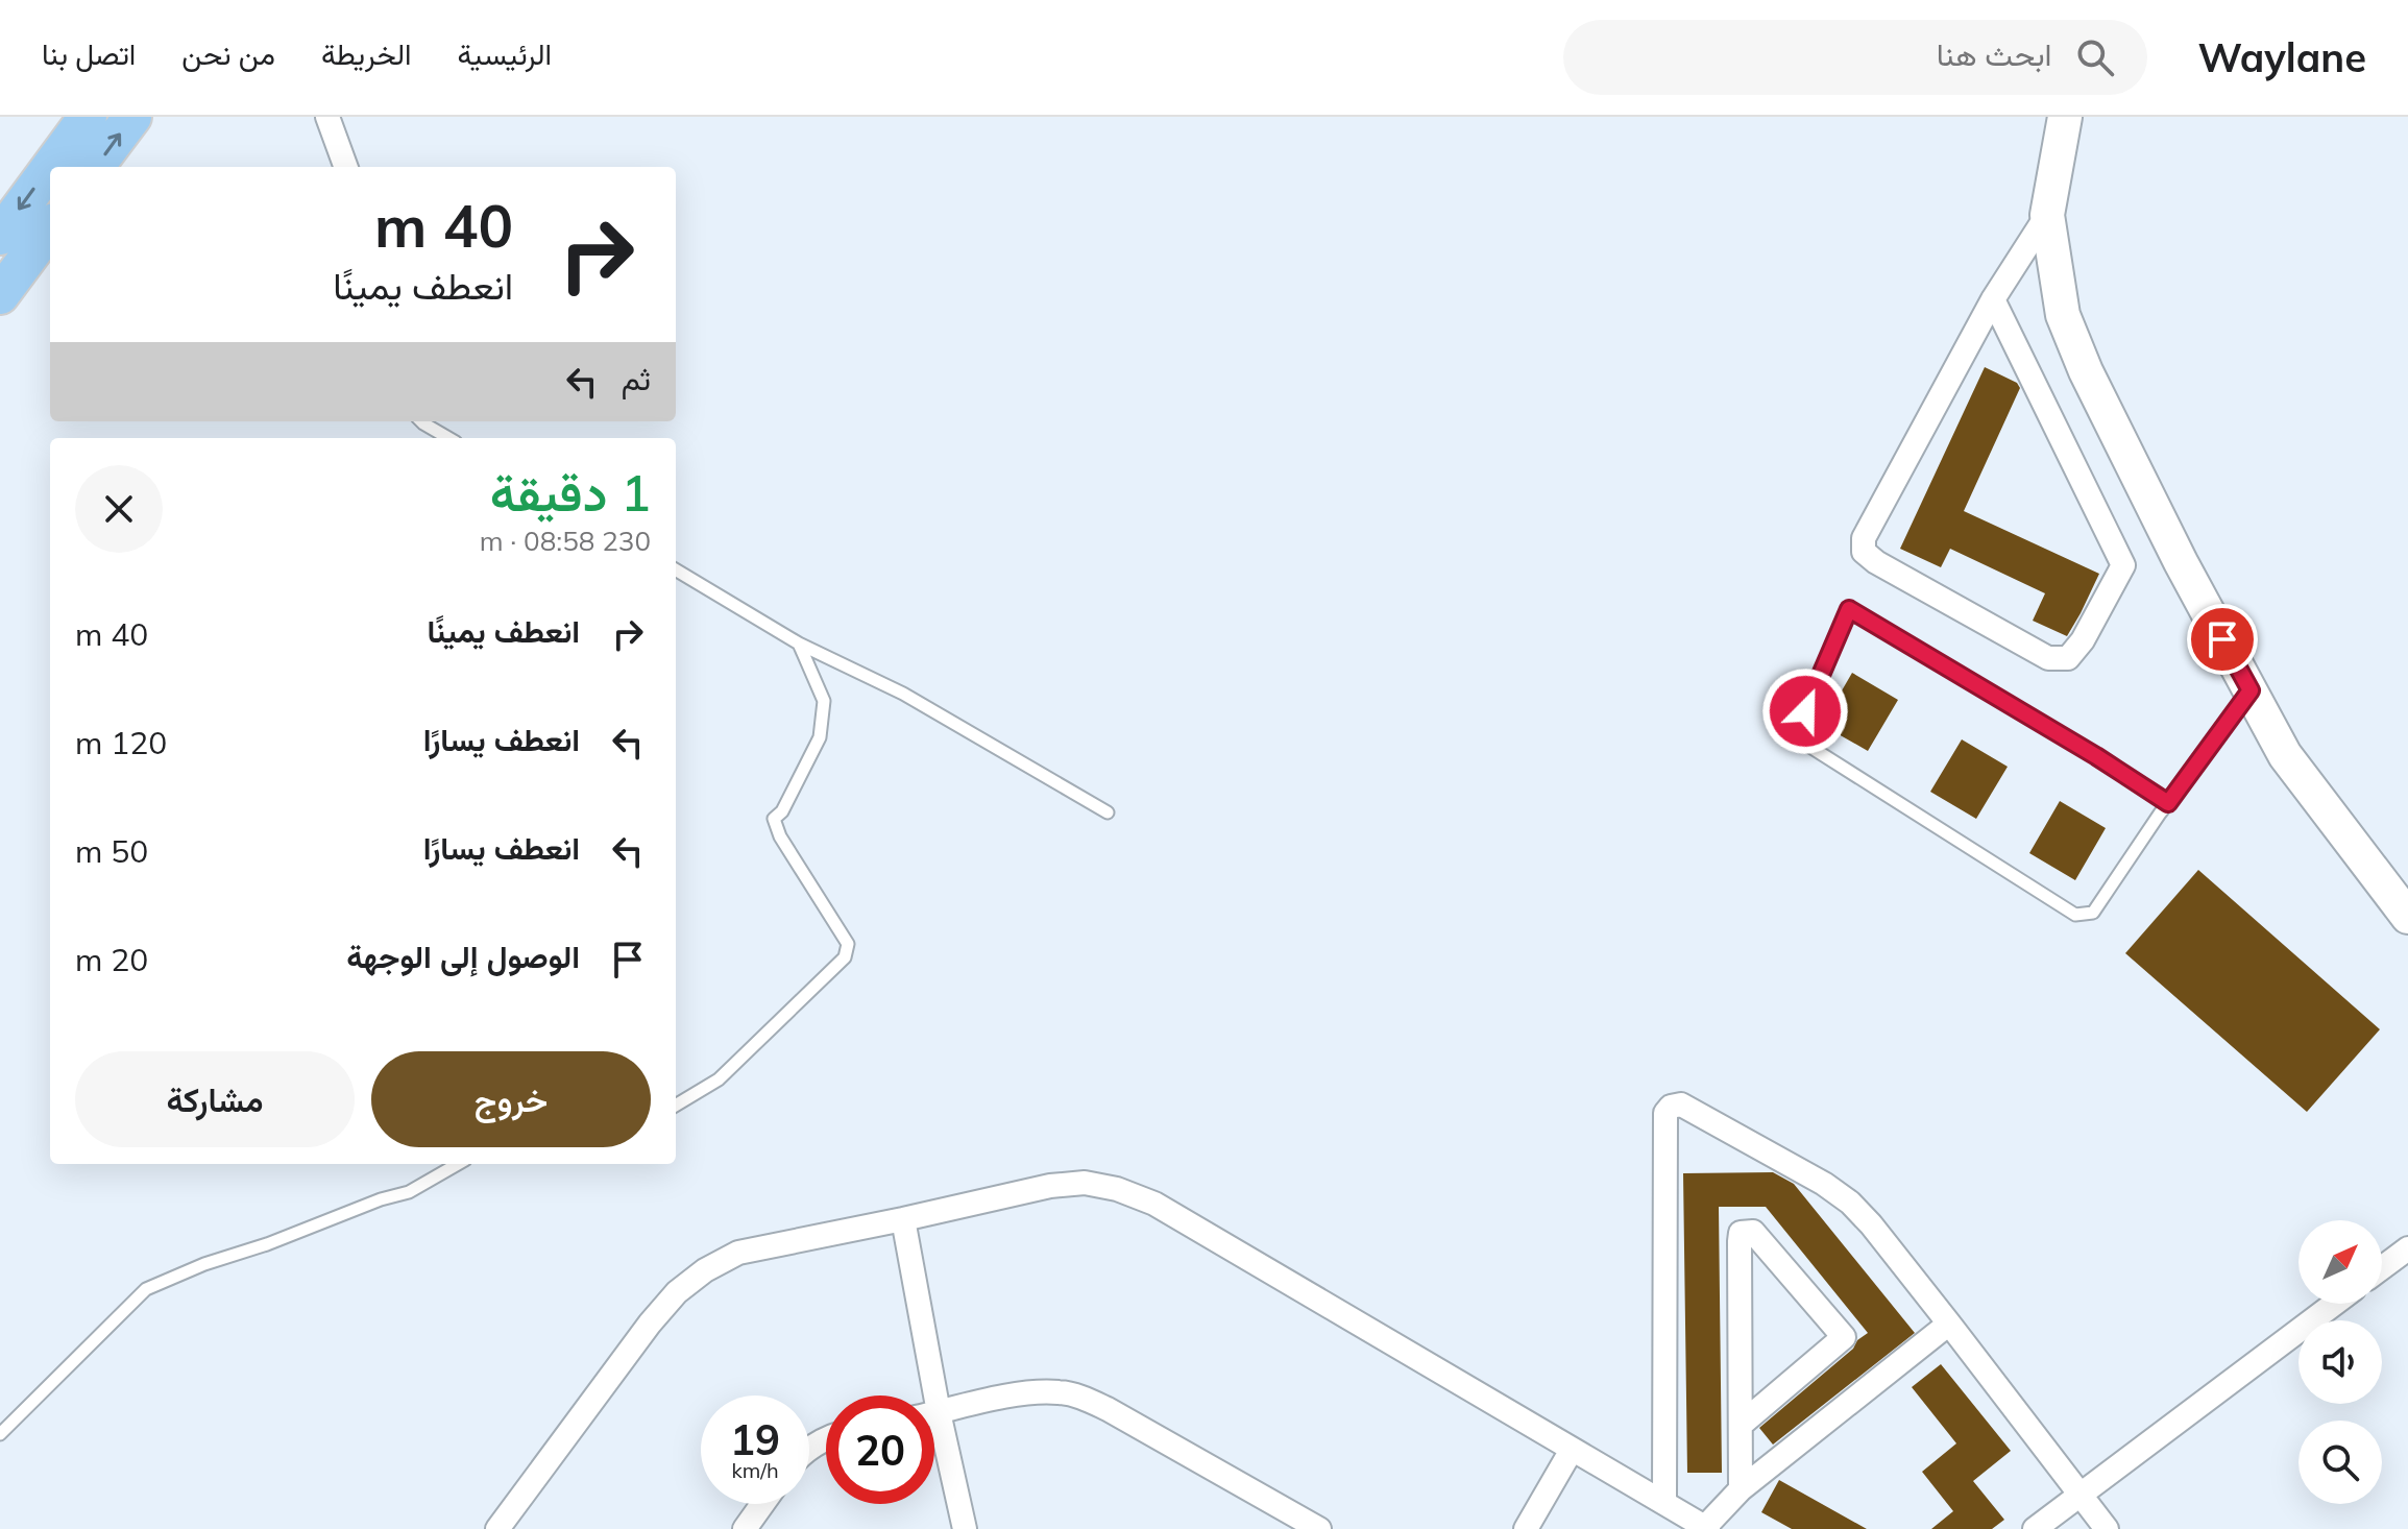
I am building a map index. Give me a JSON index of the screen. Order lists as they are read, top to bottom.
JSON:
{
  "north": "top right",
  "page": {
    "header": "Waylane",
    "search": "ابحث هنا",
    "nav": [
      "الرئيسية",
      "الخريطة",
      "من نحن",
      "اتصل بنا"
    ],
    "turn": ["40 m", "انعطف يمينًا"],
    "then": "ثم",
    "heading": ["1 دقيقة", "230 m · 08:58"],
    "list": [
      {
        "name": "انعطف يمينًا",
        "value": "40 m"
      },
      {
        "name": "انعطف يسارًا",
        "value": "120 m"
      },
      {
        "name": "انعطف يسارًا",
        "value": "50 m"
      },
      {
        "name": "الوصول إلى الوجهة",
        "value": "20 m"
      }
    ],
    "buttons": ["خروج", "مشاركة"],
    "speed": "19 km/h",
    "limit": "20"
  }
}
